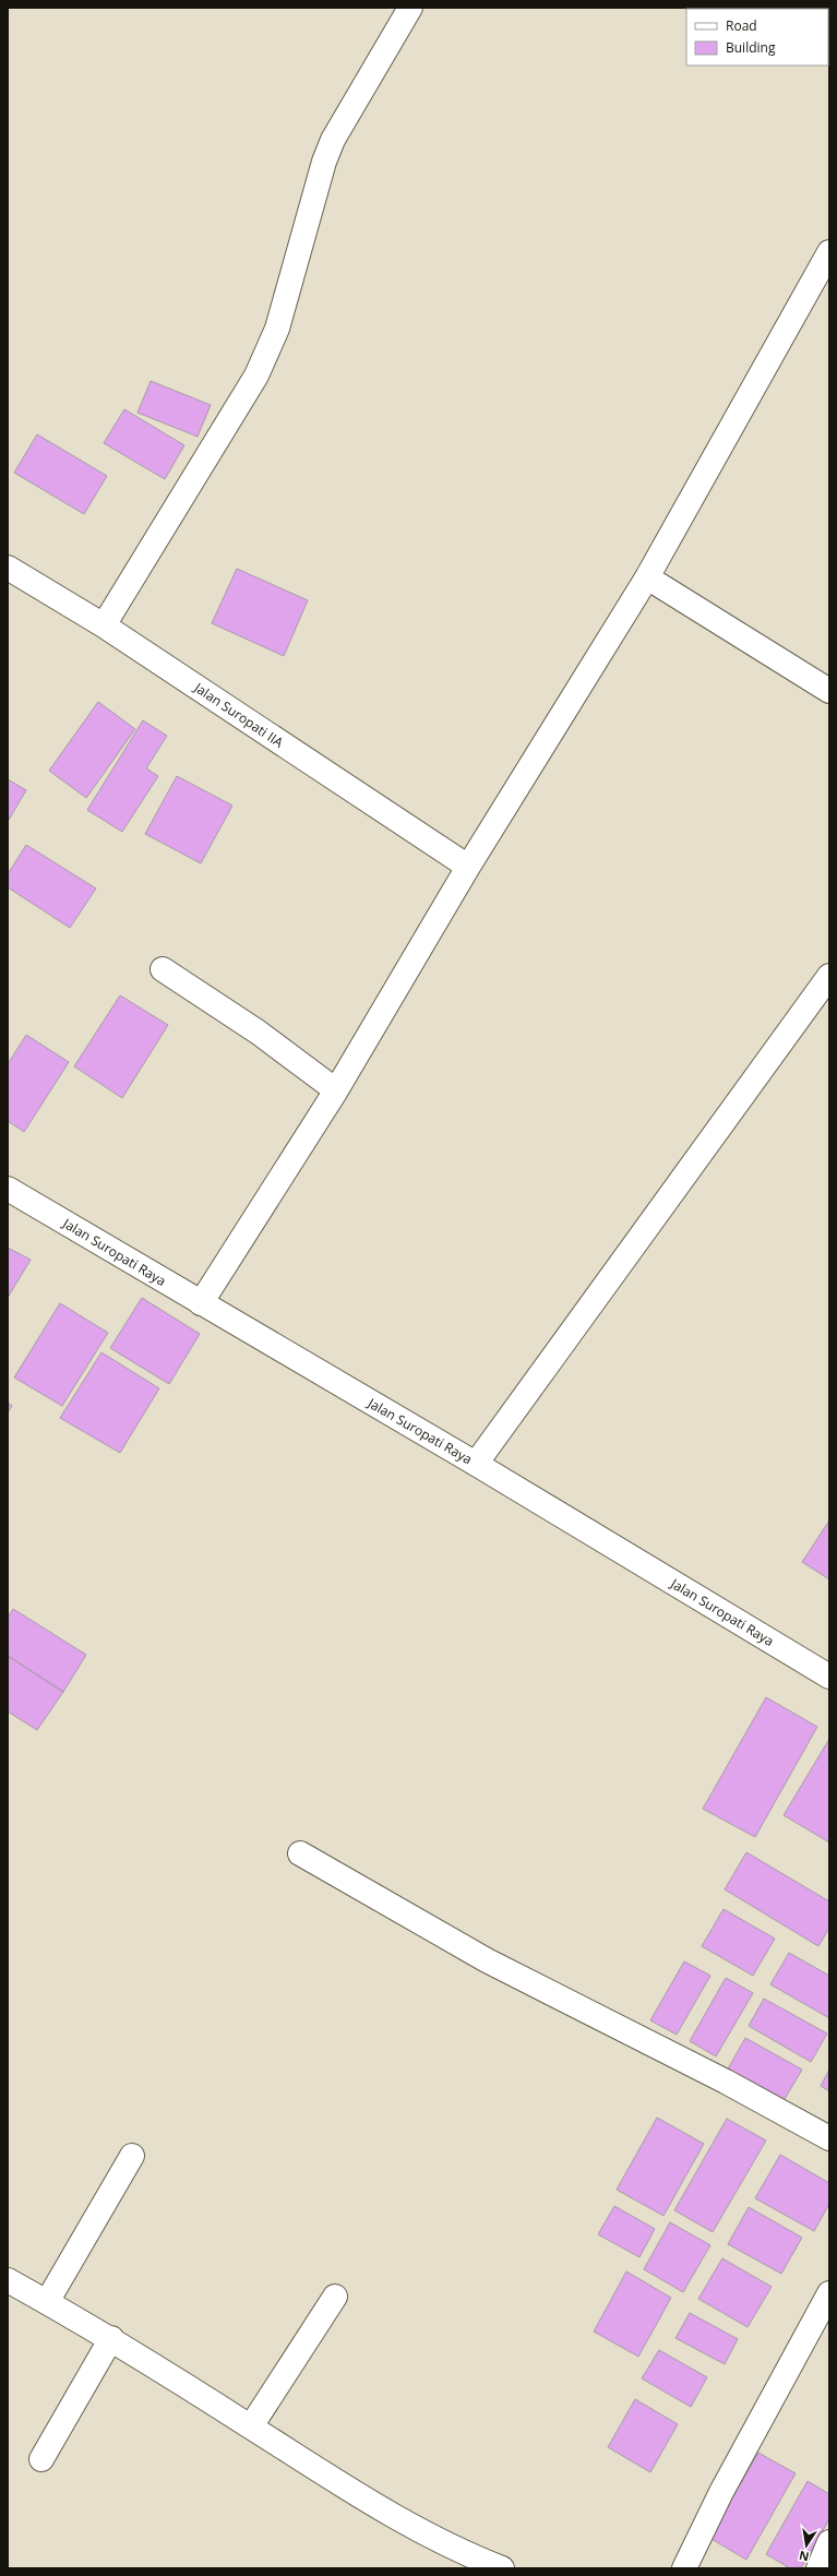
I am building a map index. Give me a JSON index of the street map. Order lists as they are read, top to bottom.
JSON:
{
  "streets": {
    "street": ["Jalan Suropati IIA", "Jalan Suropati Raya"]
  },
  "legend": ["Road", "Building"],
  "north": "bottom"
}
